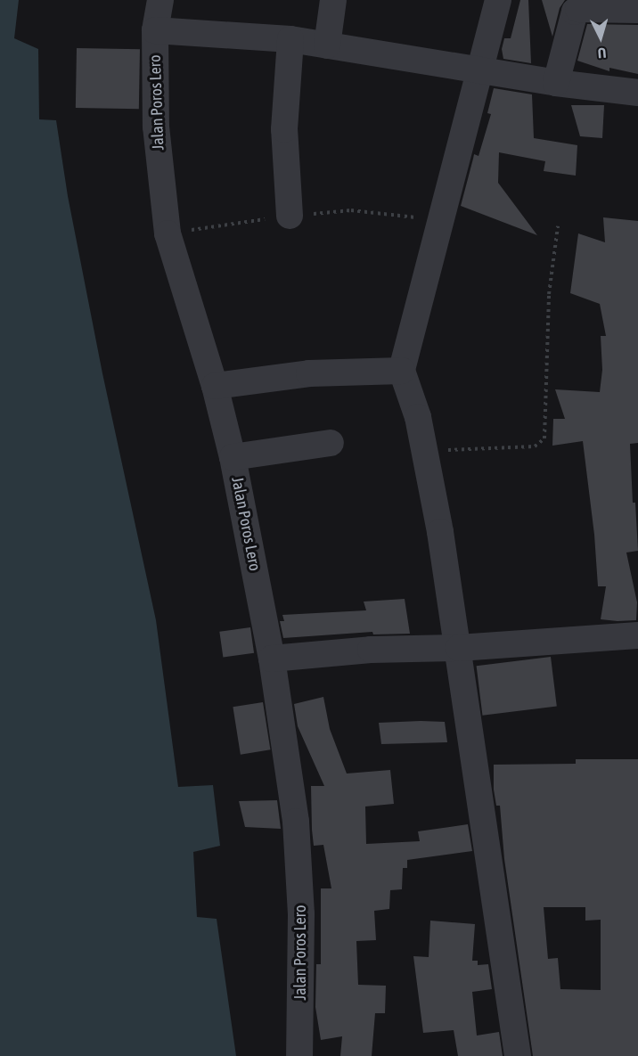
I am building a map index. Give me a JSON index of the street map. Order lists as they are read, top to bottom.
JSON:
{
  "streets": {
    "street": ["Jalan Poros Lero"]
  },
  "north": "bottom"
}
